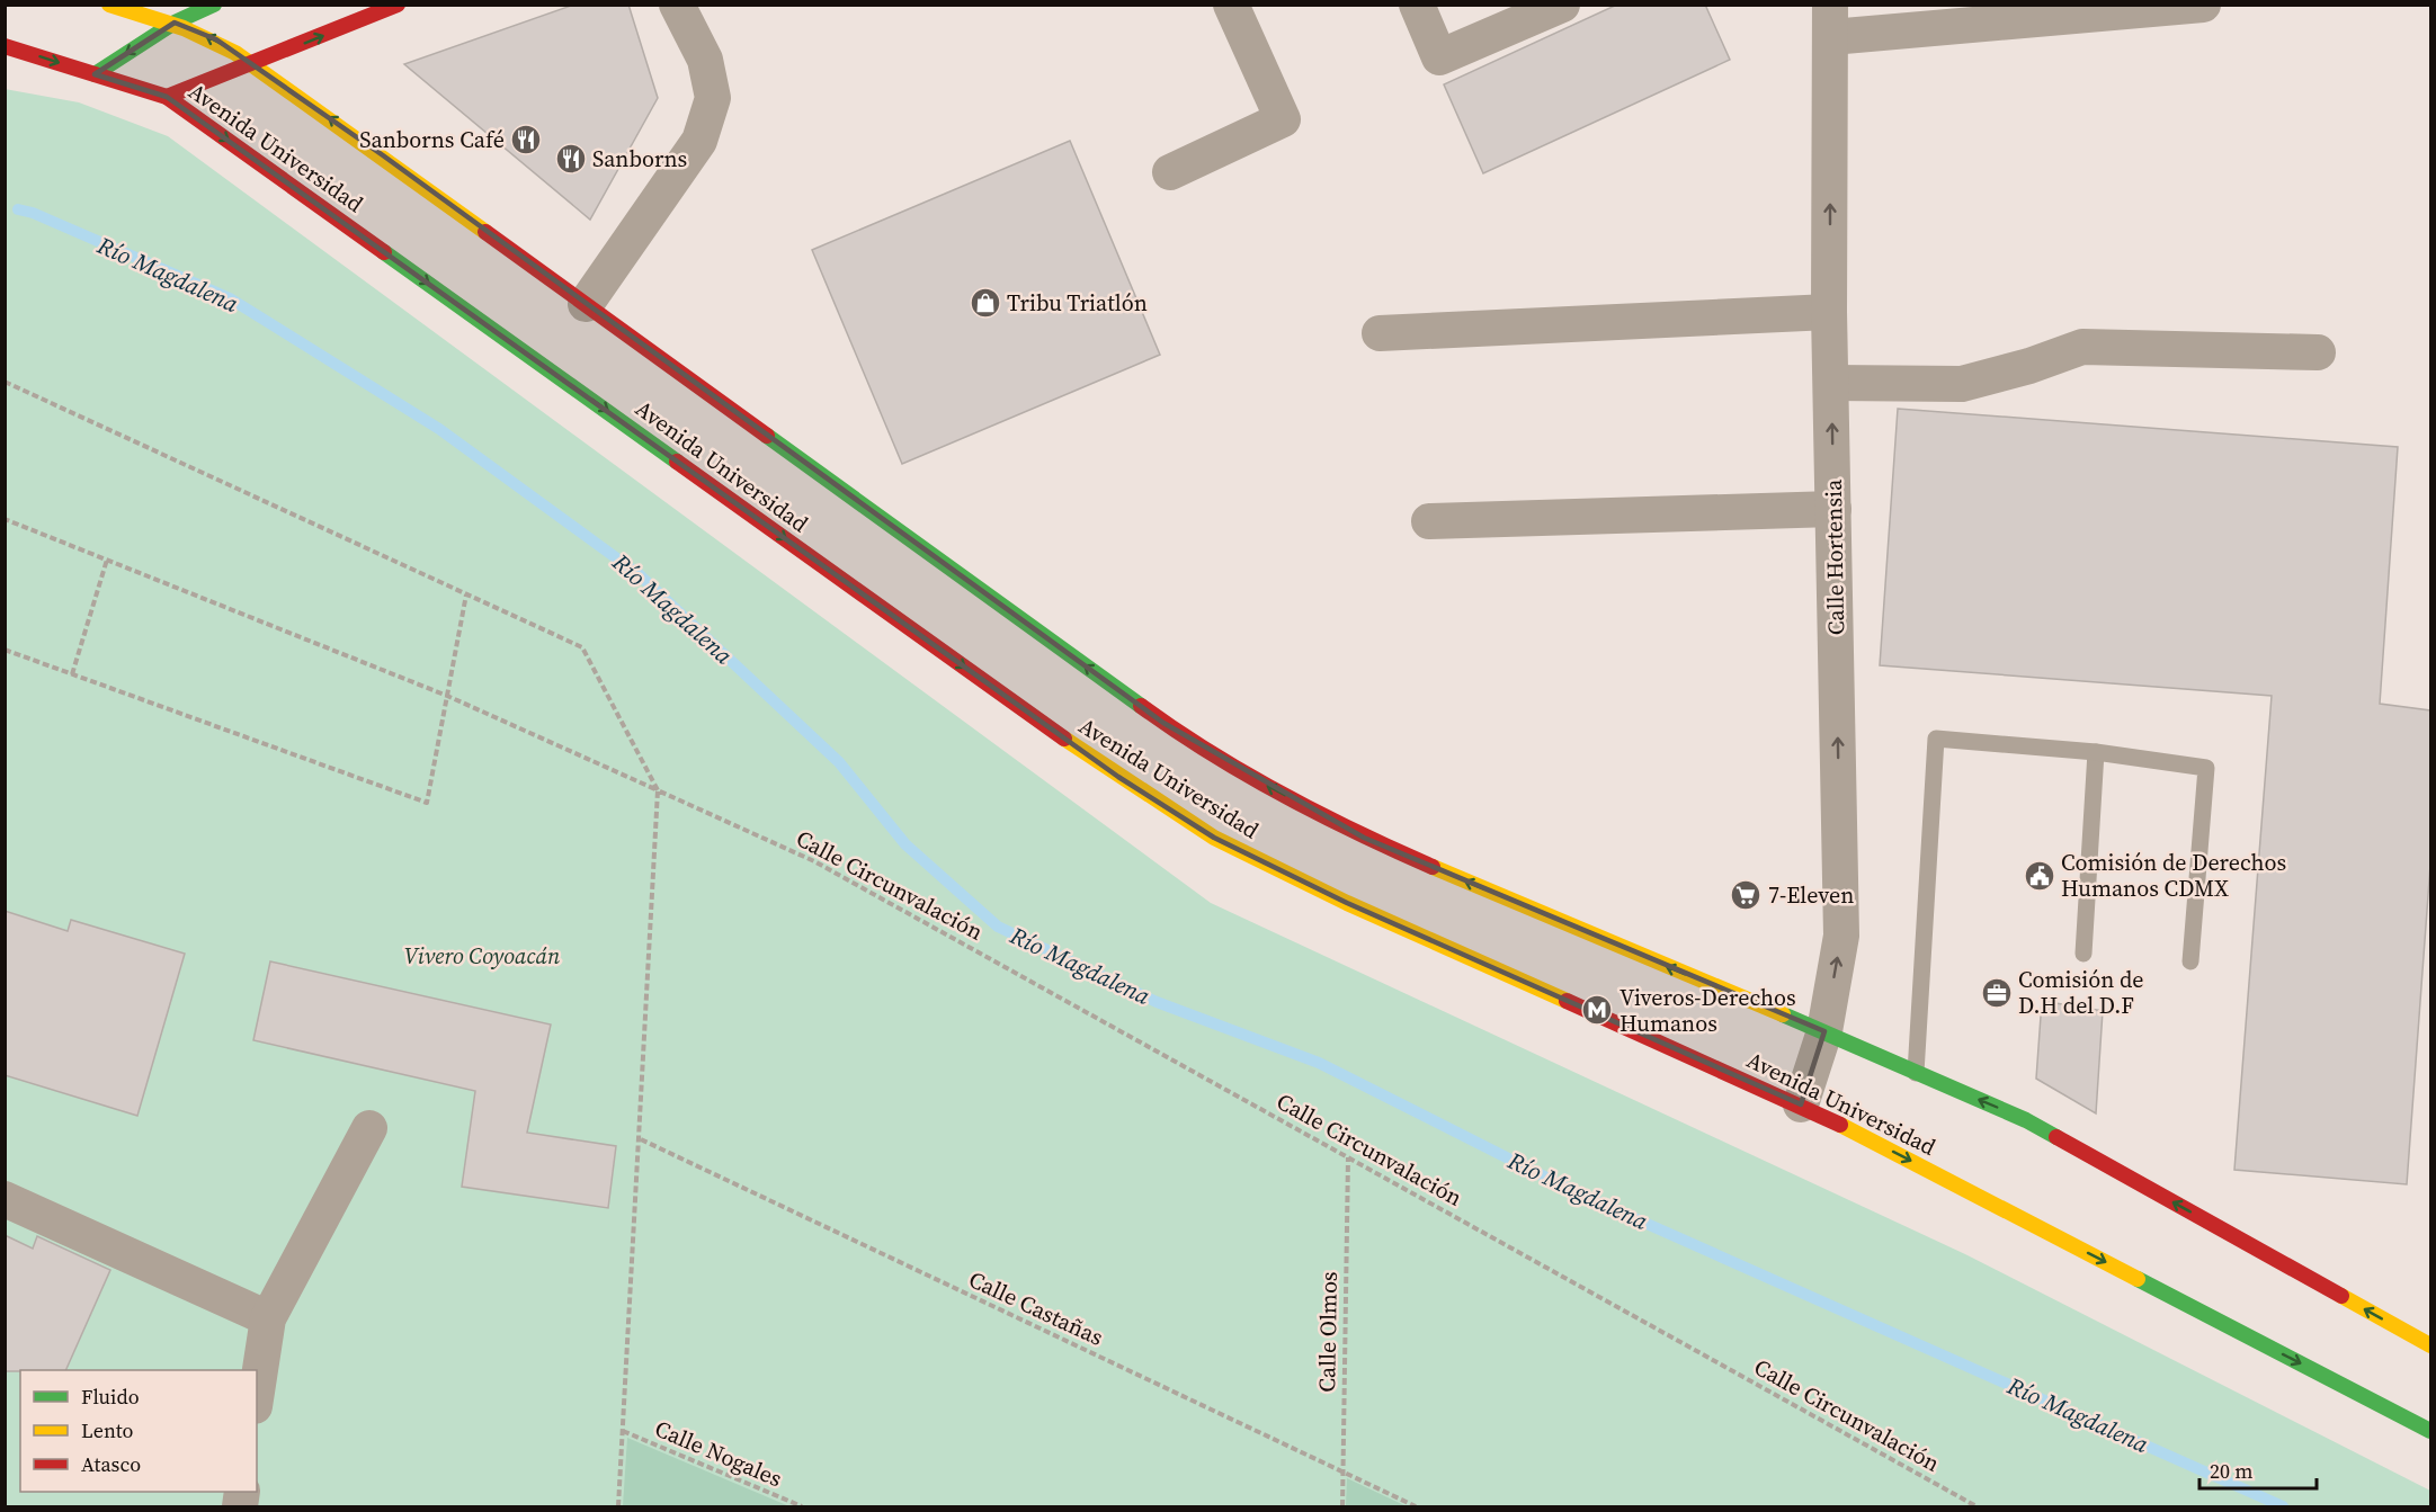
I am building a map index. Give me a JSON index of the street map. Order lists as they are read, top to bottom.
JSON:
{
  "streets": {
    "main road": ["Avenida Universidad"],
    "street": ["Calle Hortensia"],
    "path": [
      "Calle Circunvalación",
      "Calle Castañas",
      "Calle Olmos",
      "Calle Nogales"
    ]
  },
  "crossings": [
    ["Avenida Universidad", "Calle Hortensia"],
    ["Calle Circunvalación", "Calle Olmos"],
    ["Calle Castañas", "Calle Olmos"]
  ],
  "one_way": ["Calle Hortensia"],
  "water": ["Río Magdalena"],
  "parks": ["Vivero Coyoacán"],
  "places": {
    "restaurant": ["Sanborns Café", "Sanborns"],
    "shop": ["Tribu Triatlón"],
    "public building": ["Comisión de Derechos Humanos CDMX"],
    "supermarket": ["7-Eleven"],
    "office": ["Comisión de D.H del D.F"],
    "metro station": ["Viveros-Derechos Humanos"]
  },
  "legend": ["Fluido", "Lento", "Atasco"],
  "scale_bar": "20 m"
}
